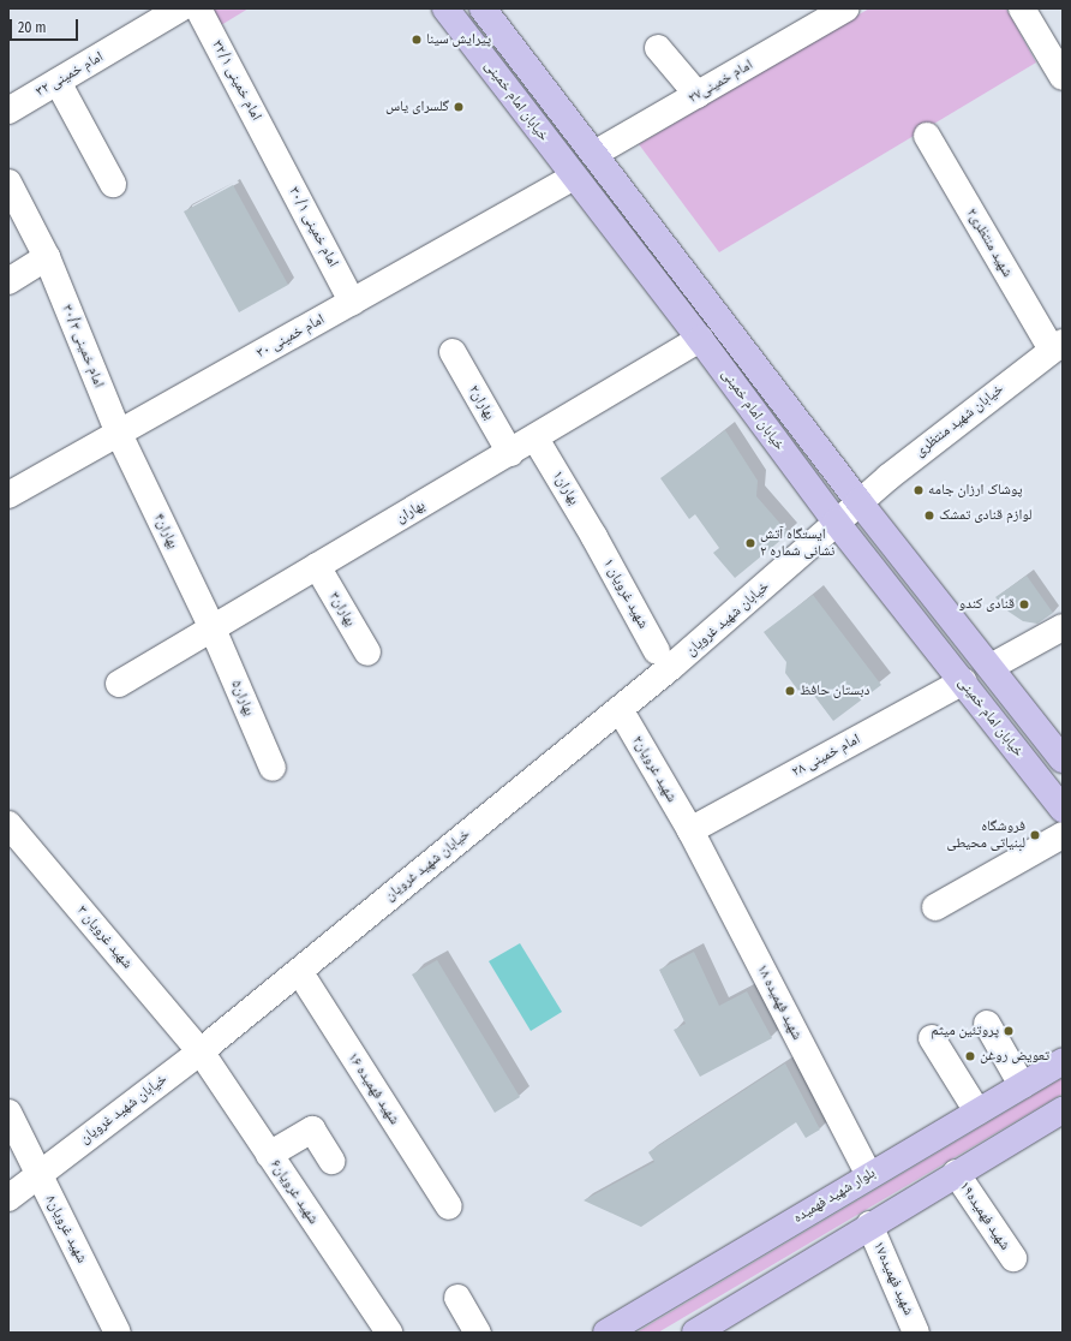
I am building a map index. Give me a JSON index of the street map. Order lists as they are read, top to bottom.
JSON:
{
  "streets": {
    "main road": ["خیابان امام خمینی", "بلوار شهید فهمیده"],
    "street": [
      "امام خمینی ۳۲",
      "امام خمینی ۳۲/۱",
      "امام خمینی۲۷",
      "امام خمینی ۳۰/۱",
      "شهید منتظری۲",
      "امام خمینی ۳۰",
      "امام خمینی ۳۰/۳",
      "بهاران۲",
      "خیابان شهید منتظری",
      "بهاران۱",
      "بهاران",
      "بهاران۴",
      "شهید غرویان ۱",
      "بهاران۳",
      "خیابان شهید غرویان",
      "بهاران۵",
      "امام خمینی ۲۸",
      "شهید غرویان۲",
      "شهید غرویان ۳",
      "شهید فهمیده ۱۸",
      "شهید فهمیده ۱۶",
      "شهید غرویان۶",
      "شهید فهمیده۱۹",
      "شهید غرویان۸",
      "شهید فهمیده۱۷"
    ]
  },
  "crossings": [
    ["امام خمینی ۳۲/۱", "امام خمینی ۳۰/۱"],
    ["امام خمینی۲۷", "خیابان امام خمینی"],
    ["خیابان امام خمینی", "امام خمینی ۳۰"],
    ["خیابان امام خمینی", "خیابان شهید منتظری"],
    ["خیابان امام خمینی", "بهاران"],
    ["خیابان امام خمینی", "خیابان شهید غرویان"],
    ["خیابان امام خمینی", "امام خمینی ۲۸"],
    ["امام خمینی ۳۰/۱", "امام خمینی ۳۰"],
    ["شهید منتظری۲", "خیابان شهید منتظری"],
    ["امام خمینی ۳۰", "امام خمینی ۳۰/۳"],
    ["امام خمینی ۳۰", "بهاران۴"],
    ["امام خمینی ۳۰/۳", "بهاران۴"],
    ["بهاران۲", "بهاران"],
    ["خیابان شهید منتظری", "خیابان شهید غرویان"],
    ["بهاران۱", "بهاران"],
    ["بهاران۱", "شهید غرویان ۱"],
    ["بهاران", "بهاران۴"],
    ["بهاران", "بهاران۳"],
    ["بهاران", "بهاران۵"],
    ["بهاران۴", "بهاران۵"],
    ["خیابان شهید غرویان", "شهید غرویان۲"],
    ["خیابان شهید غرویان", "شهید غرویان ۳"],
    ["خیابان شهید غرویان", "شهید فهمیده ۱۶"],
    ["خیابان شهید غرویان", "شهید غرویان۶"],
    ["خیابان شهید غرویان", "شهید غرویان۸"],
    ["امام خمینی ۲۸", "شهید غرویان۲"],
    ["امام خمینی ۲۸", "شهید فهمیده ۱۸"],
    ["شهید غرویان۲", "شهید فهمیده ۱۸"],
    ["شهید غرویان ۳", "شهید غرویان۶"],
    ["شهید فهمیده ۱۸", "بلوار شهید فهمیده"]
  ],
  "places": [
    "پیرایش سینا",
    "گلسرای یاس",
    "پوشاک ارزان جامه",
    "لوازم قنادی تمشک",
    "ایستگاه آتش نشانی شماره ۲",
    "قنادی کندو",
    "دبستان حافظ",
    "فروشگاه لبنیاتی محیطی",
    "پروتئین میثم",
    "تعویض روغن"
  ],
  "scale_bar": "20 m"
}
